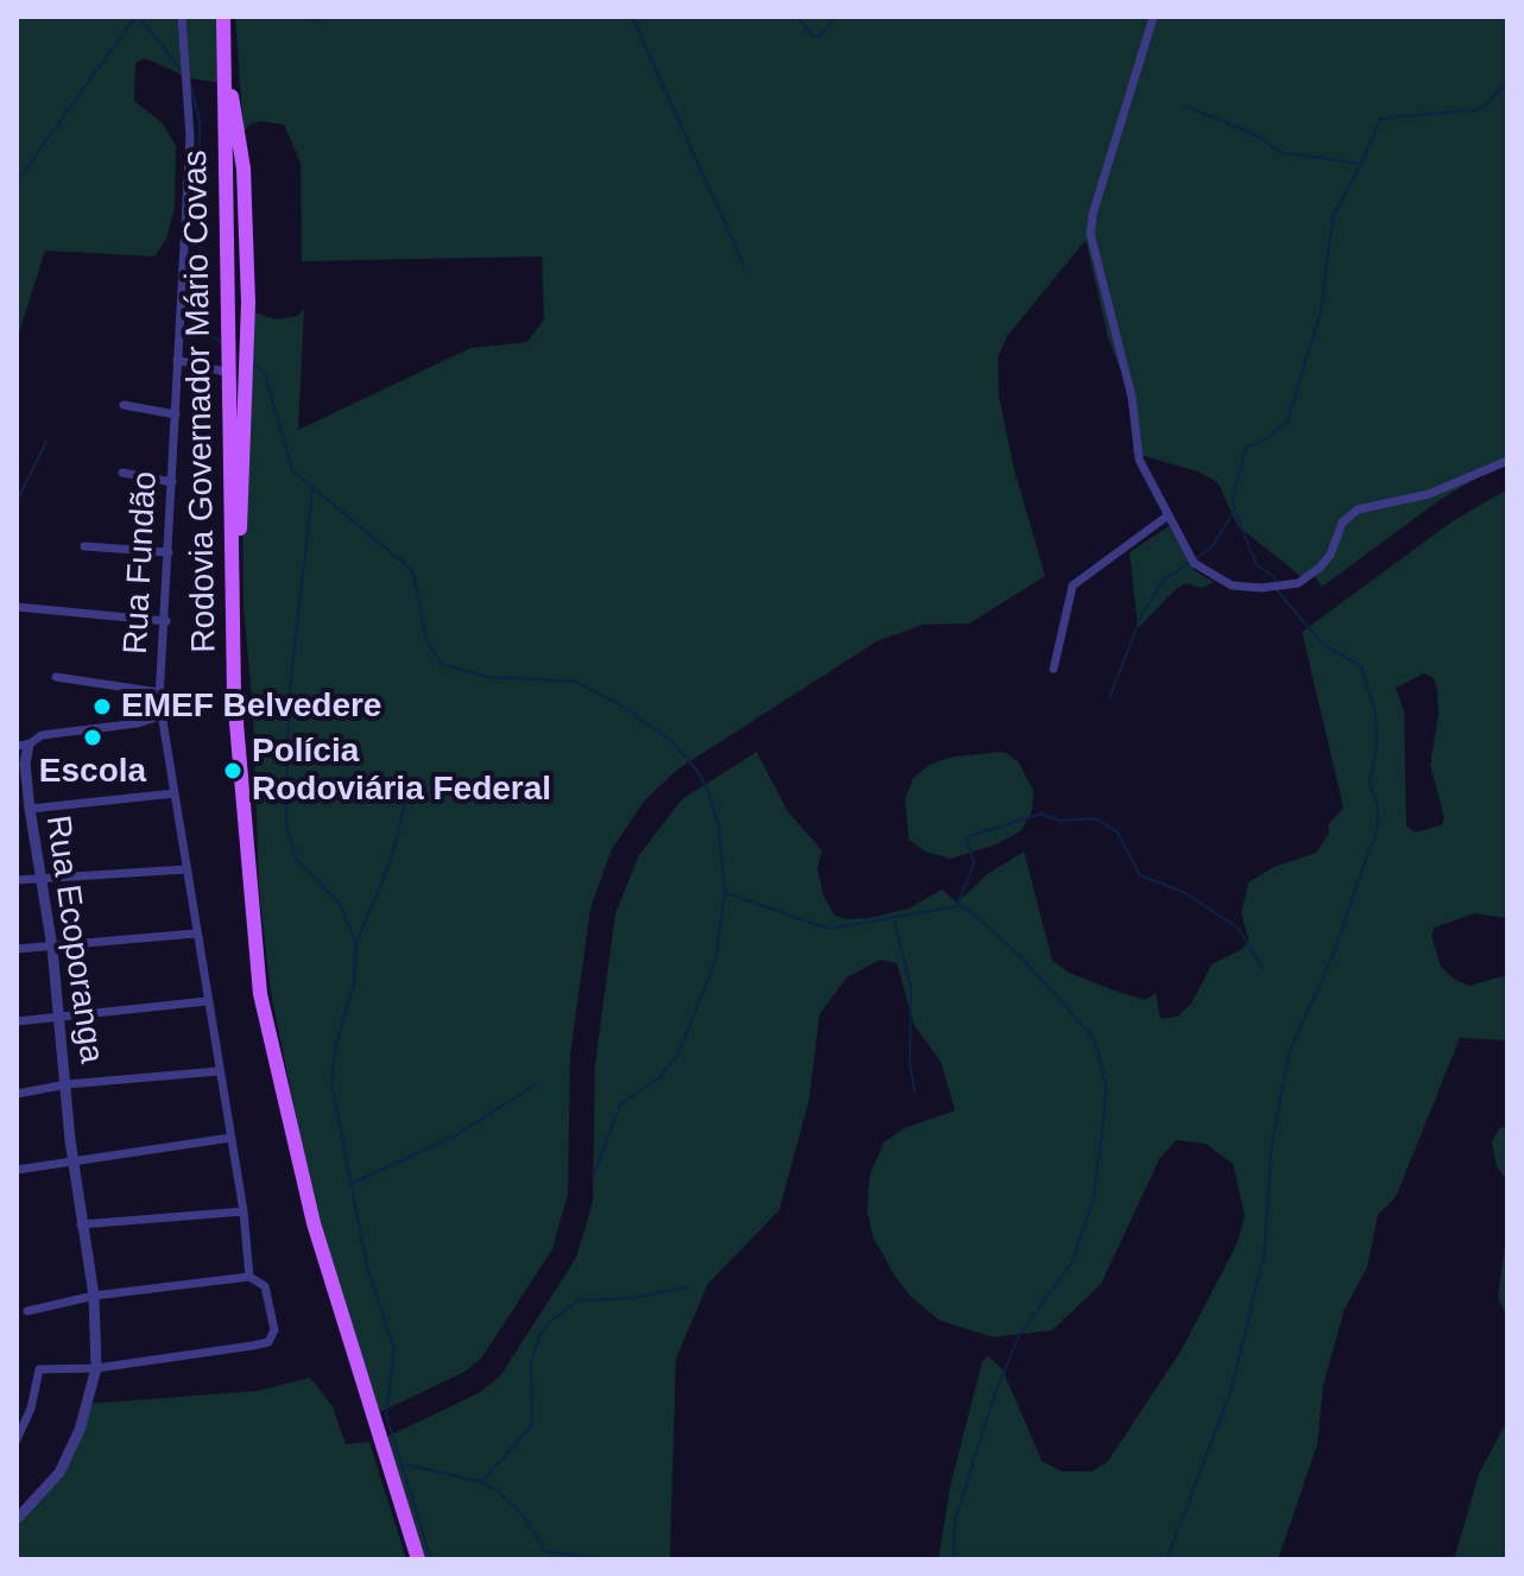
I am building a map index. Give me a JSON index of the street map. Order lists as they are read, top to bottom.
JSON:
{
  "streets": {
    "main road": ["Rodovia Governador Mário Covas"],
    "street": ["Rua Fundão", "Rua Ecoporanga"]
  },
  "crossings": [
    ["Rua Fundão", "Rua Ecoporanga"]
  ],
  "places": ["EMEF Belvedere", "Escola", "Polícia Rodoviária Federal"]
}
